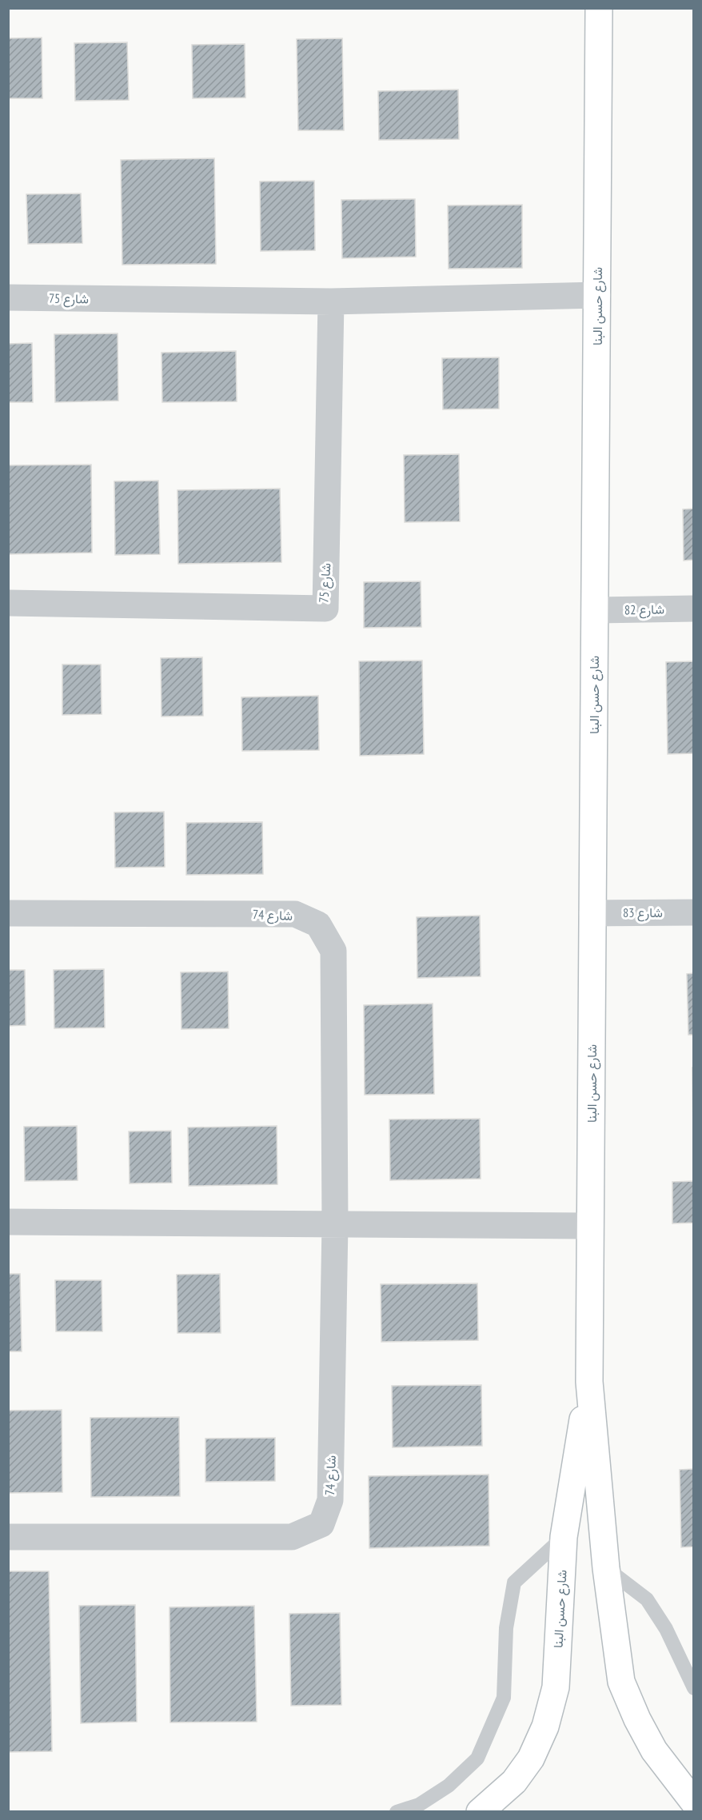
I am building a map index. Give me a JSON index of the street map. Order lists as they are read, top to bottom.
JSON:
{
  "streets": {
    "street": [
      "شارع 75",
      "شارع حسن البنا",
      "شارع 82",
      "شارع 83",
      "شارع 74"
    ]
  },
  "crossings": [
    ["شارع 75", "شارع حسن البنا"],
    ["شارع حسن البنا", "شارع 82"],
    ["شارع حسن البنا", "شارع 83"]
  ]
}
